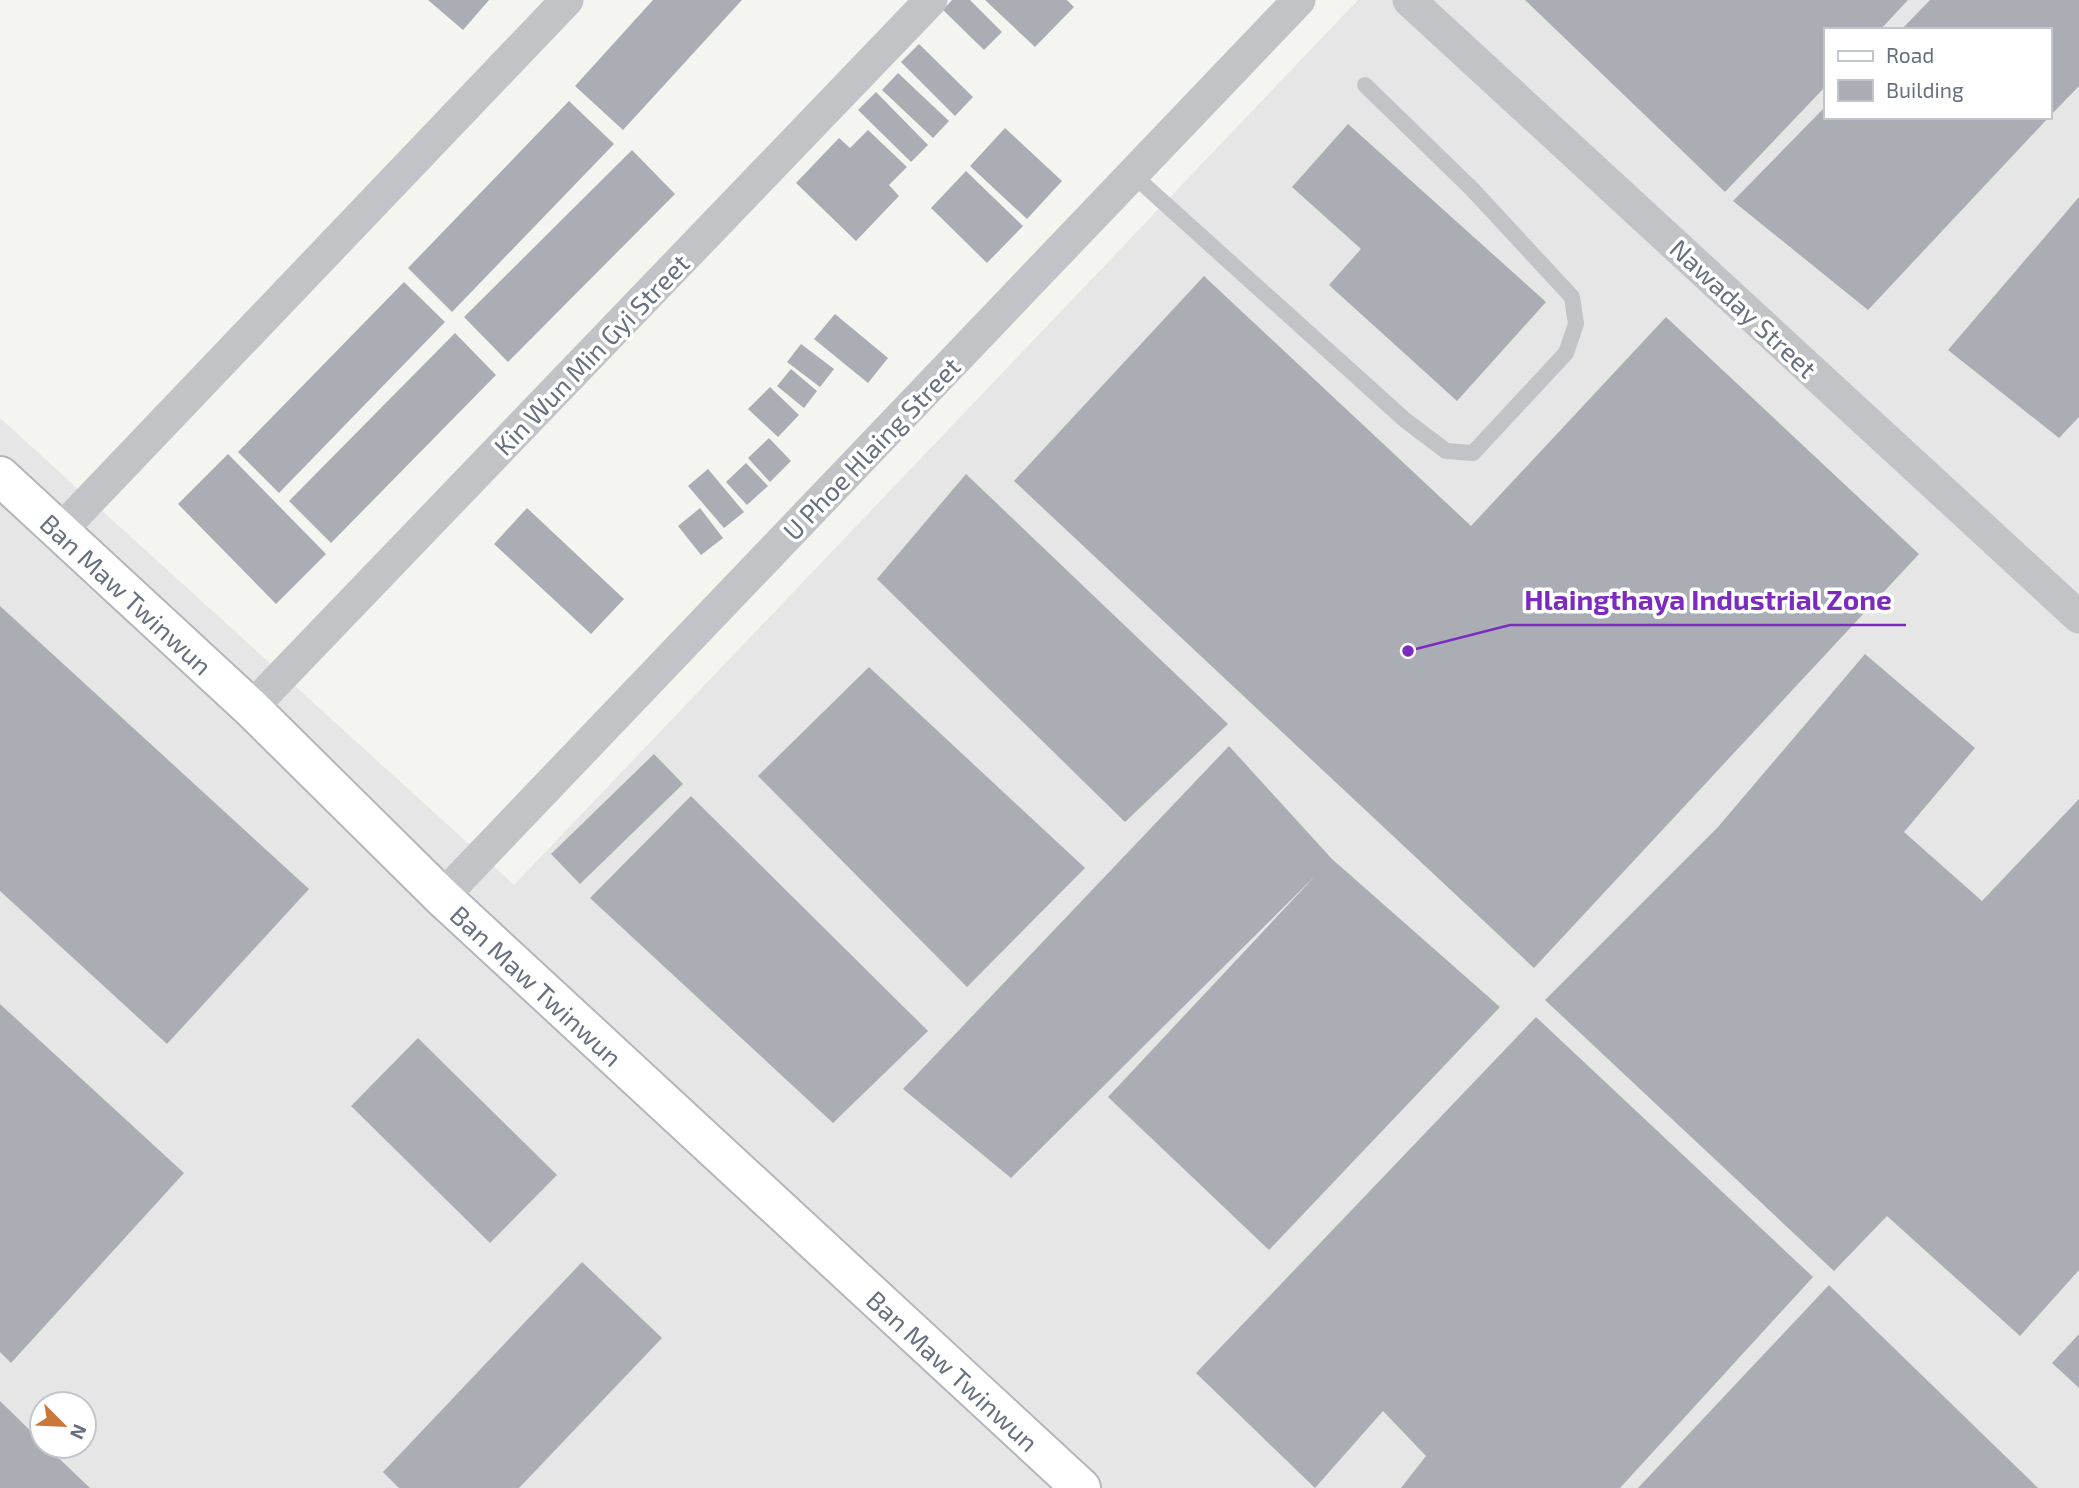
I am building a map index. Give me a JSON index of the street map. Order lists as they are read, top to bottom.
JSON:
{
  "streets": {
    "street": [
      "Nawaday Street",
      "Kin Wun Min Gyi Street",
      "U Phoe Hlaing Street",
      "Ban Maw Twinwun"
    ]
  },
  "crossings": [
    ["Kin Wun Min Gyi Street", "Ban Maw Twinwun"],
    ["U Phoe Hlaing Street", "Ban Maw Twinwun"]
  ],
  "places": ["Hlaingthaya Industrial Zone"],
  "legend": ["Road", "Building"],
  "north": "bottom right"
}
